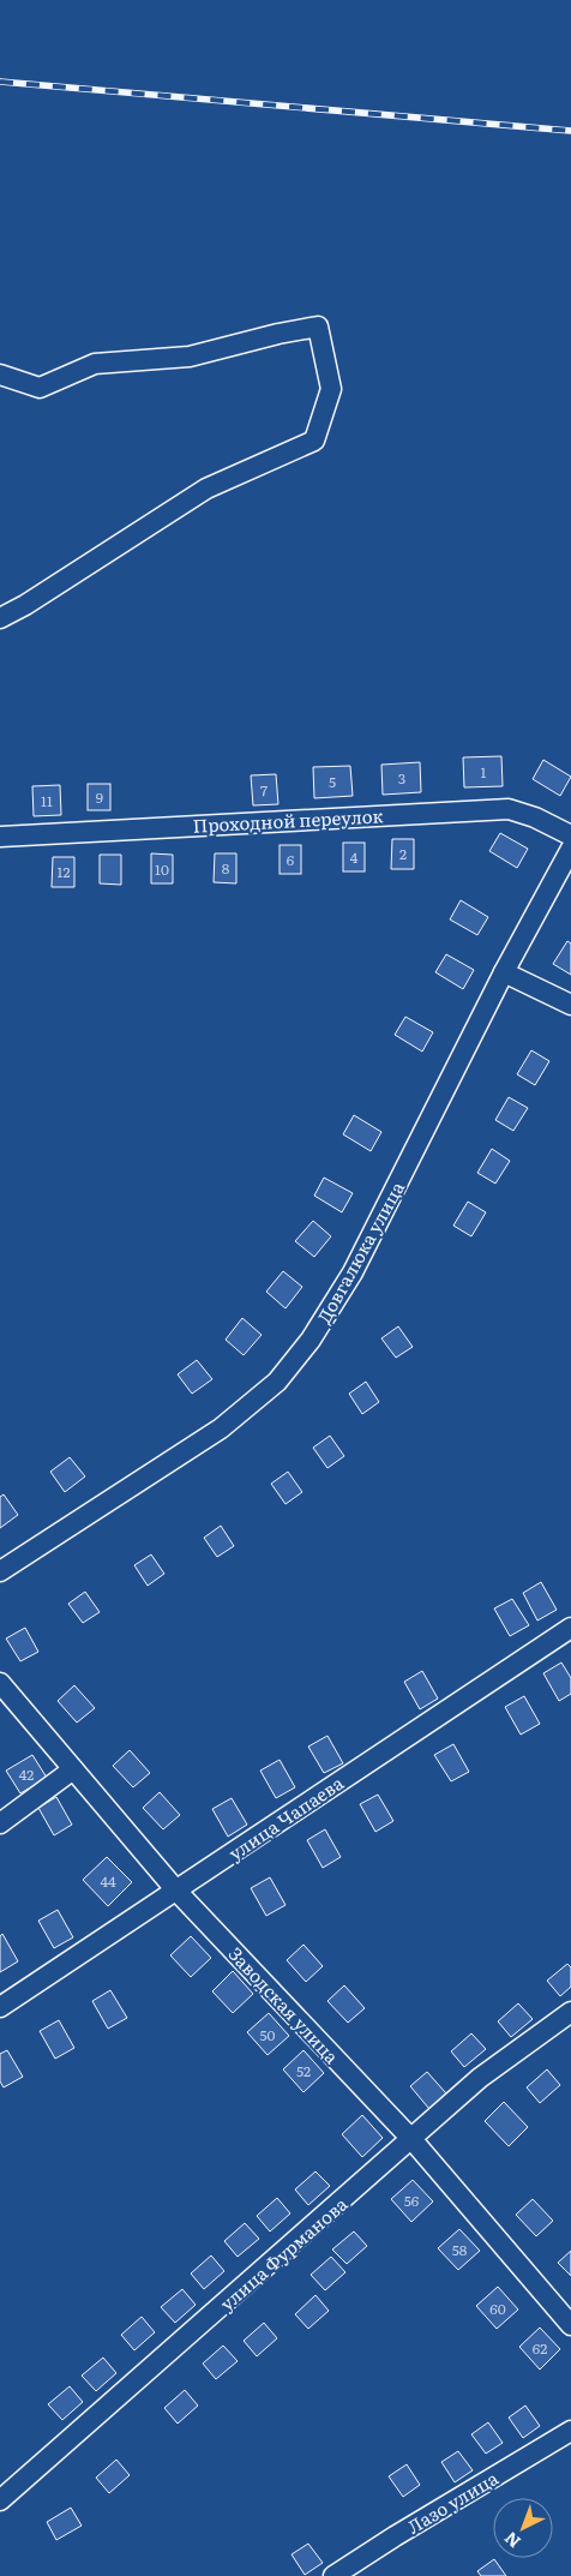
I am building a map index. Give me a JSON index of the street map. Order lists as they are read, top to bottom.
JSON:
{
  "streets": {
    "street": [
      "Проходной переулок",
      "Довгалюка улица",
      "улица Чапаева",
      "Заводская улица",
      "улица Фурманова",
      "Лазо улица"
    ]
  },
  "crossings": [
    ["улица Чапаева", "Заводская улица"],
    ["Заводская улица", "улица Фурманова"]
  ],
  "house_numbers": [
    "1",
    "3",
    "5",
    "7",
    "9",
    "11",
    "2",
    "4",
    "6",
    "8",
    "10",
    "12",
    "42",
    "44",
    "50",
    "52",
    "56",
    "58",
    "60",
    "62"
  ],
  "north": "bottom left"
}
